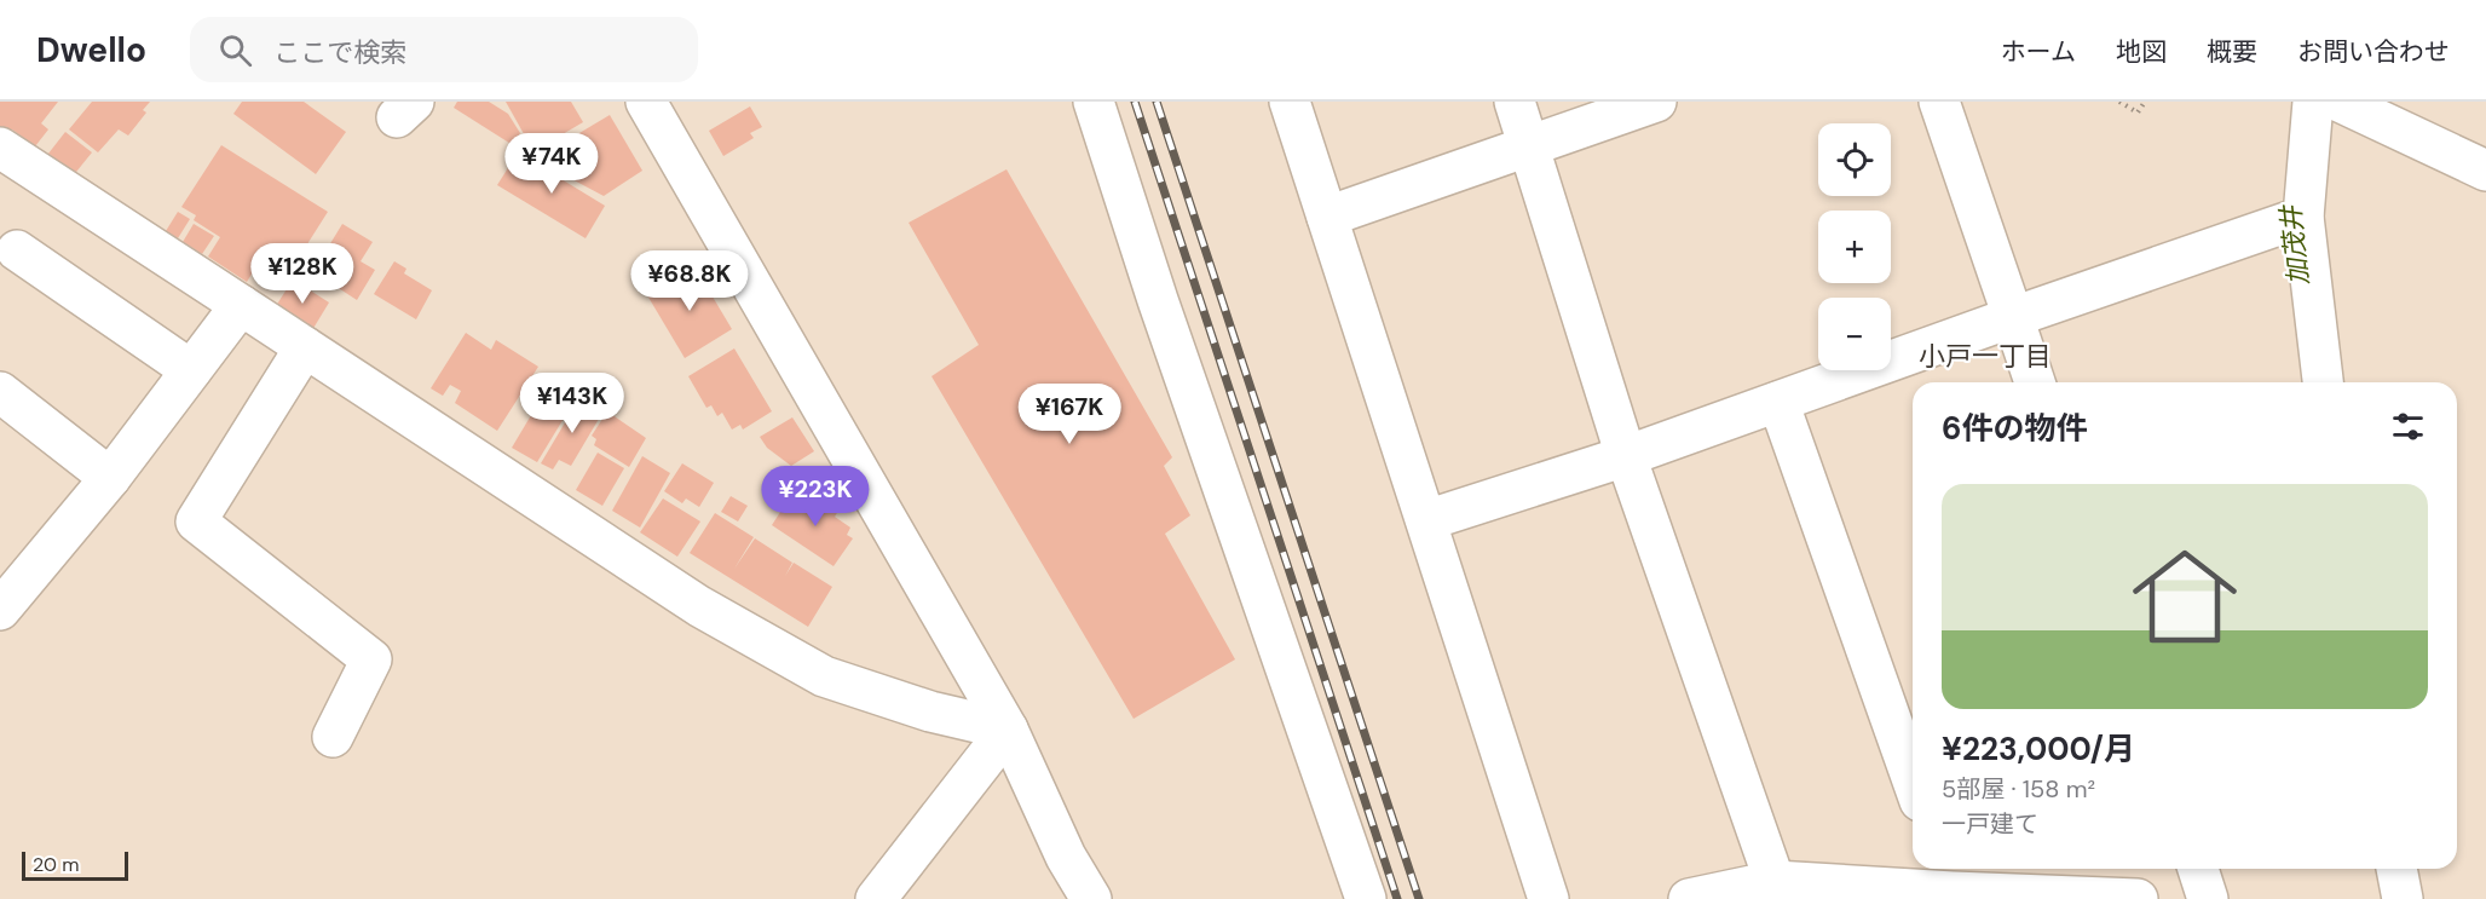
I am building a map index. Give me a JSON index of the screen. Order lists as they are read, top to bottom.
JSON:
{
  "districts": ["小戸一丁目"],
  "water": ["加茂井"],
  "scale_bar": "20 m",
  "page": {
    "header": "Dwello",
    "search": "ここで検索",
    "nav": [
      "ホーム",
      "地図",
      "概要",
      "お問い合わせ"
    ],
    "map_buttons": ["+", "−"],
    "price": [
      "¥74K",
      "¥128K",
      "¥68.8K",
      "¥143K",
      "¥167K",
      "¥223K"
    ],
    "heading": "6件の物件",
    "list": [
      {
        "name": "¥223,000/月",
        "note": "5部屋 · 158 m² · 一戸建て"
      }
    ],
    "scale": "20 m"
  }
}
